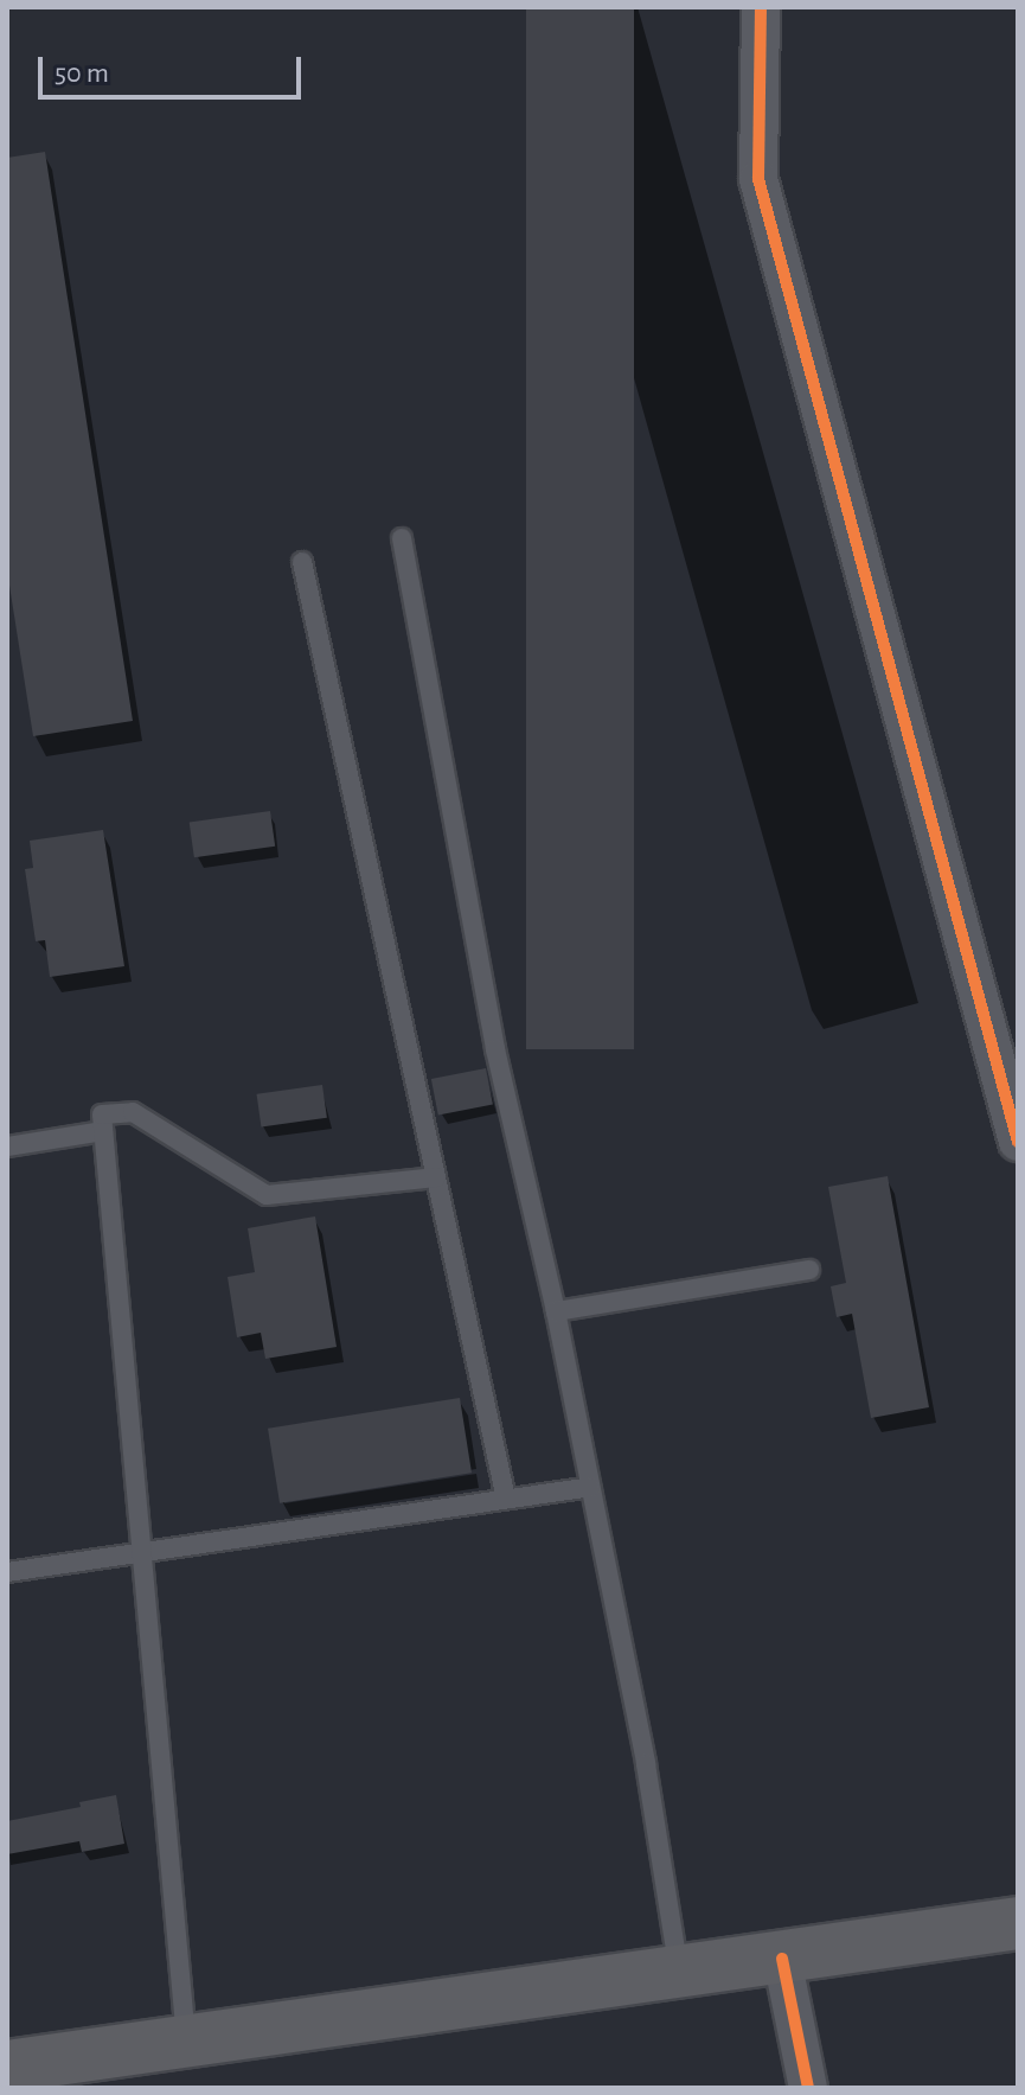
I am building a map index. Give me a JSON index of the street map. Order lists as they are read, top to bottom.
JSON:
{
  "scale_bar": "50 m"
}
